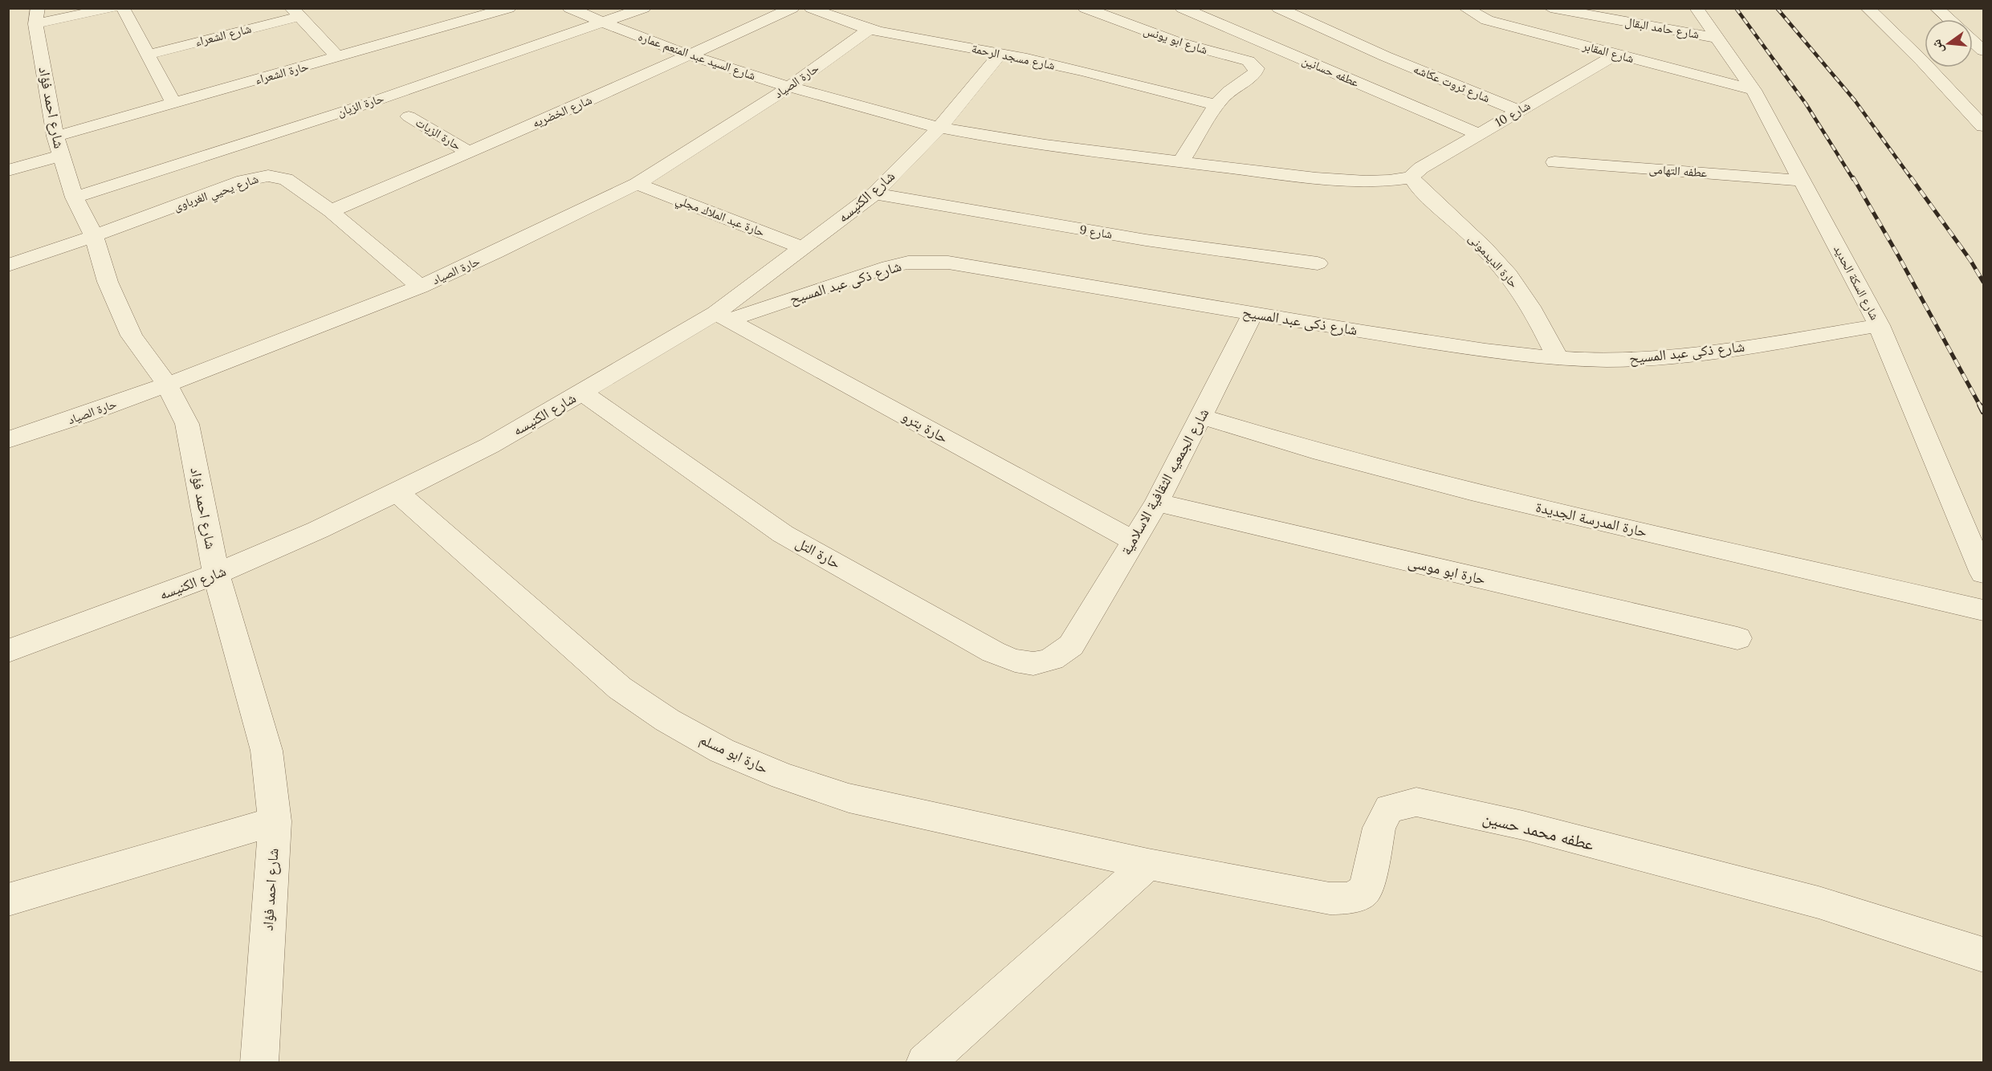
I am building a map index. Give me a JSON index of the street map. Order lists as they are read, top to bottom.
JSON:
{
  "streets": {
    "street": [
      "شارع حامد البقال",
      "شارع الشعراء",
      "شارع ابو يونس",
      "شارع المقابر",
      "شارع السيد عبد المنعم عماره",
      "شارع مسجد الرحمة",
      "عطفه حسانين",
      "حارة الشعراء",
      "حارة الصياد",
      "شارع ثروت عكاشه",
      "حارة الزيان",
      "شارع احمد فؤاد",
      "شارع الخضريه",
      "شارع 10",
      "حارة الزيات",
      "عطفه التهامى",
      "شارع يحيي الغرباوى",
      "شارع الكنيسه",
      "حارة عبد الملاك مجلي",
      "شارع 9",
      "حارة الديدمونى",
      "شارع ذكى عبد المسيح",
      "شارع السكة الحديد",
      "حارة بترو",
      "شارع الجمعيه الثقافية الاسلامية",
      "حارة المدرسة الجديدة",
      "حارة التل",
      "حارة ابو موسى",
      "حارة ابو مسلم",
      "عطفه محمد حسين"
    ]
  },
  "crossings": [
    ["شارع حامد البقال", "شارع السكة الحديد"],
    ["شارع ابو يونس", "شارع مسجد الرحمة"],
    ["شارع المقابر", "شارع 10"],
    ["شارع المقابر", "شارع السكة الحديد"],
    ["شارع السيد عبد المنعم عماره", "حارة الصياد"],
    ["شارع السيد عبد المنعم عماره", "حارة الزيان"],
    ["شارع السيد عبد المنعم عماره", "شارع الخضريه"],
    ["شارع السيد عبد المنعم عماره", "شارع 10"],
    ["شارع السيد عبد المنعم عماره", "شارع الكنيسه"],
    ["شارع السيد عبد المنعم عماره", "حارة الديدمونى"],
    ["شارع مسجد الرحمة", "حارة الصياد"],
    ["شارع مسجد الرحمة", "شارع الكنيسه"],
    ["عطفه حسانين", "شارع 10"],
    ["حارة الشعراء", "شارع احمد فؤاد"],
    ["حارة الصياد", "شارع احمد فؤاد"],
    ["حارة الصياد", "شارع يحيي الغرباوى"],
    ["حارة الصياد", "حارة عبد الملاك مجلي"],
    ["شارع ثروت عكاشه", "شارع 10"],
    ["حارة الزيان", "شارع احمد فؤاد"],
    ["شارع احمد فؤاد", "شارع يحيي الغرباوى"],
    ["شارع احمد فؤاد", "شارع الكنيسه"],
    ["شارع الخضريه", "حارة الزيات"],
    ["شارع الخضريه", "شارع يحيي الغرباوى"],
    ["شارع 10", "حارة الديدمونى"],
    ["عطفه التهامى", "شارع السكة الحديد"],
    ["شارع الكنيسه", "حارة عبد الملاك مجلي"],
    ["شارع الكنيسه", "شارع 9"],
    ["شارع الكنيسه", "شارع ذكى عبد المسيح"],
    ["شارع الكنيسه", "حارة بترو"],
    ["شارع الكنيسه", "حارة التل"],
    ["شارع الكنيسه", "حارة ابو مسلم"],
    ["حارة الديدمونى", "شارع ذكى عبد المسيح"],
    ["شارع ذكى عبد المسيح", "شارع السكة الحديد"],
    ["شارع ذكى عبد المسيح", "حارة بترو"],
    ["شارع ذكى عبد المسيح", "شارع الجمعيه الثقافية الاسلامية"],
    ["حارة بترو", "شارع الجمعيه الثقافية الاسلامية"],
    ["شارع الجمعيه الثقافية الاسلامية", "حارة المدرسة الجديدة"],
    ["شارع الجمعيه الثقافية الاسلامية", "حارة التل"],
    ["شارع الجمعيه الثقافية الاسلامية", "حارة ابو موسى"],
    ["حارة ابو مسلم", "عطفه محمد حسين"]
  ],
  "north": "left"
}
